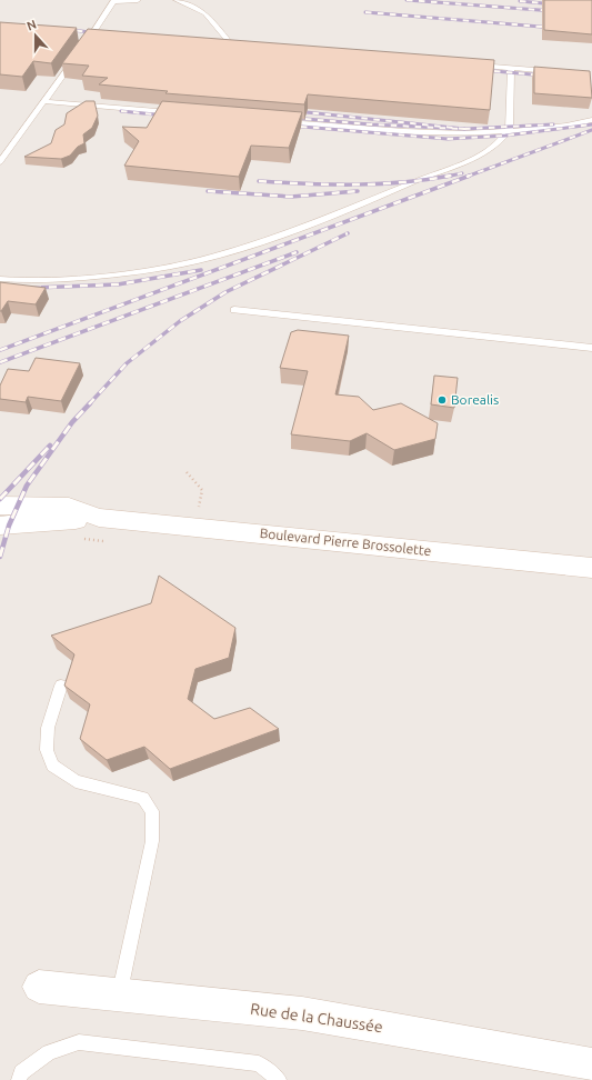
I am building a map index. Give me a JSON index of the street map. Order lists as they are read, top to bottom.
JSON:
{
  "streets": {
    "main road": ["Boulevard Pierre Brossolette"],
    "street": ["Rue de la Chaussée"]
  },
  "places": ["Borealis"],
  "north": "top"
}
